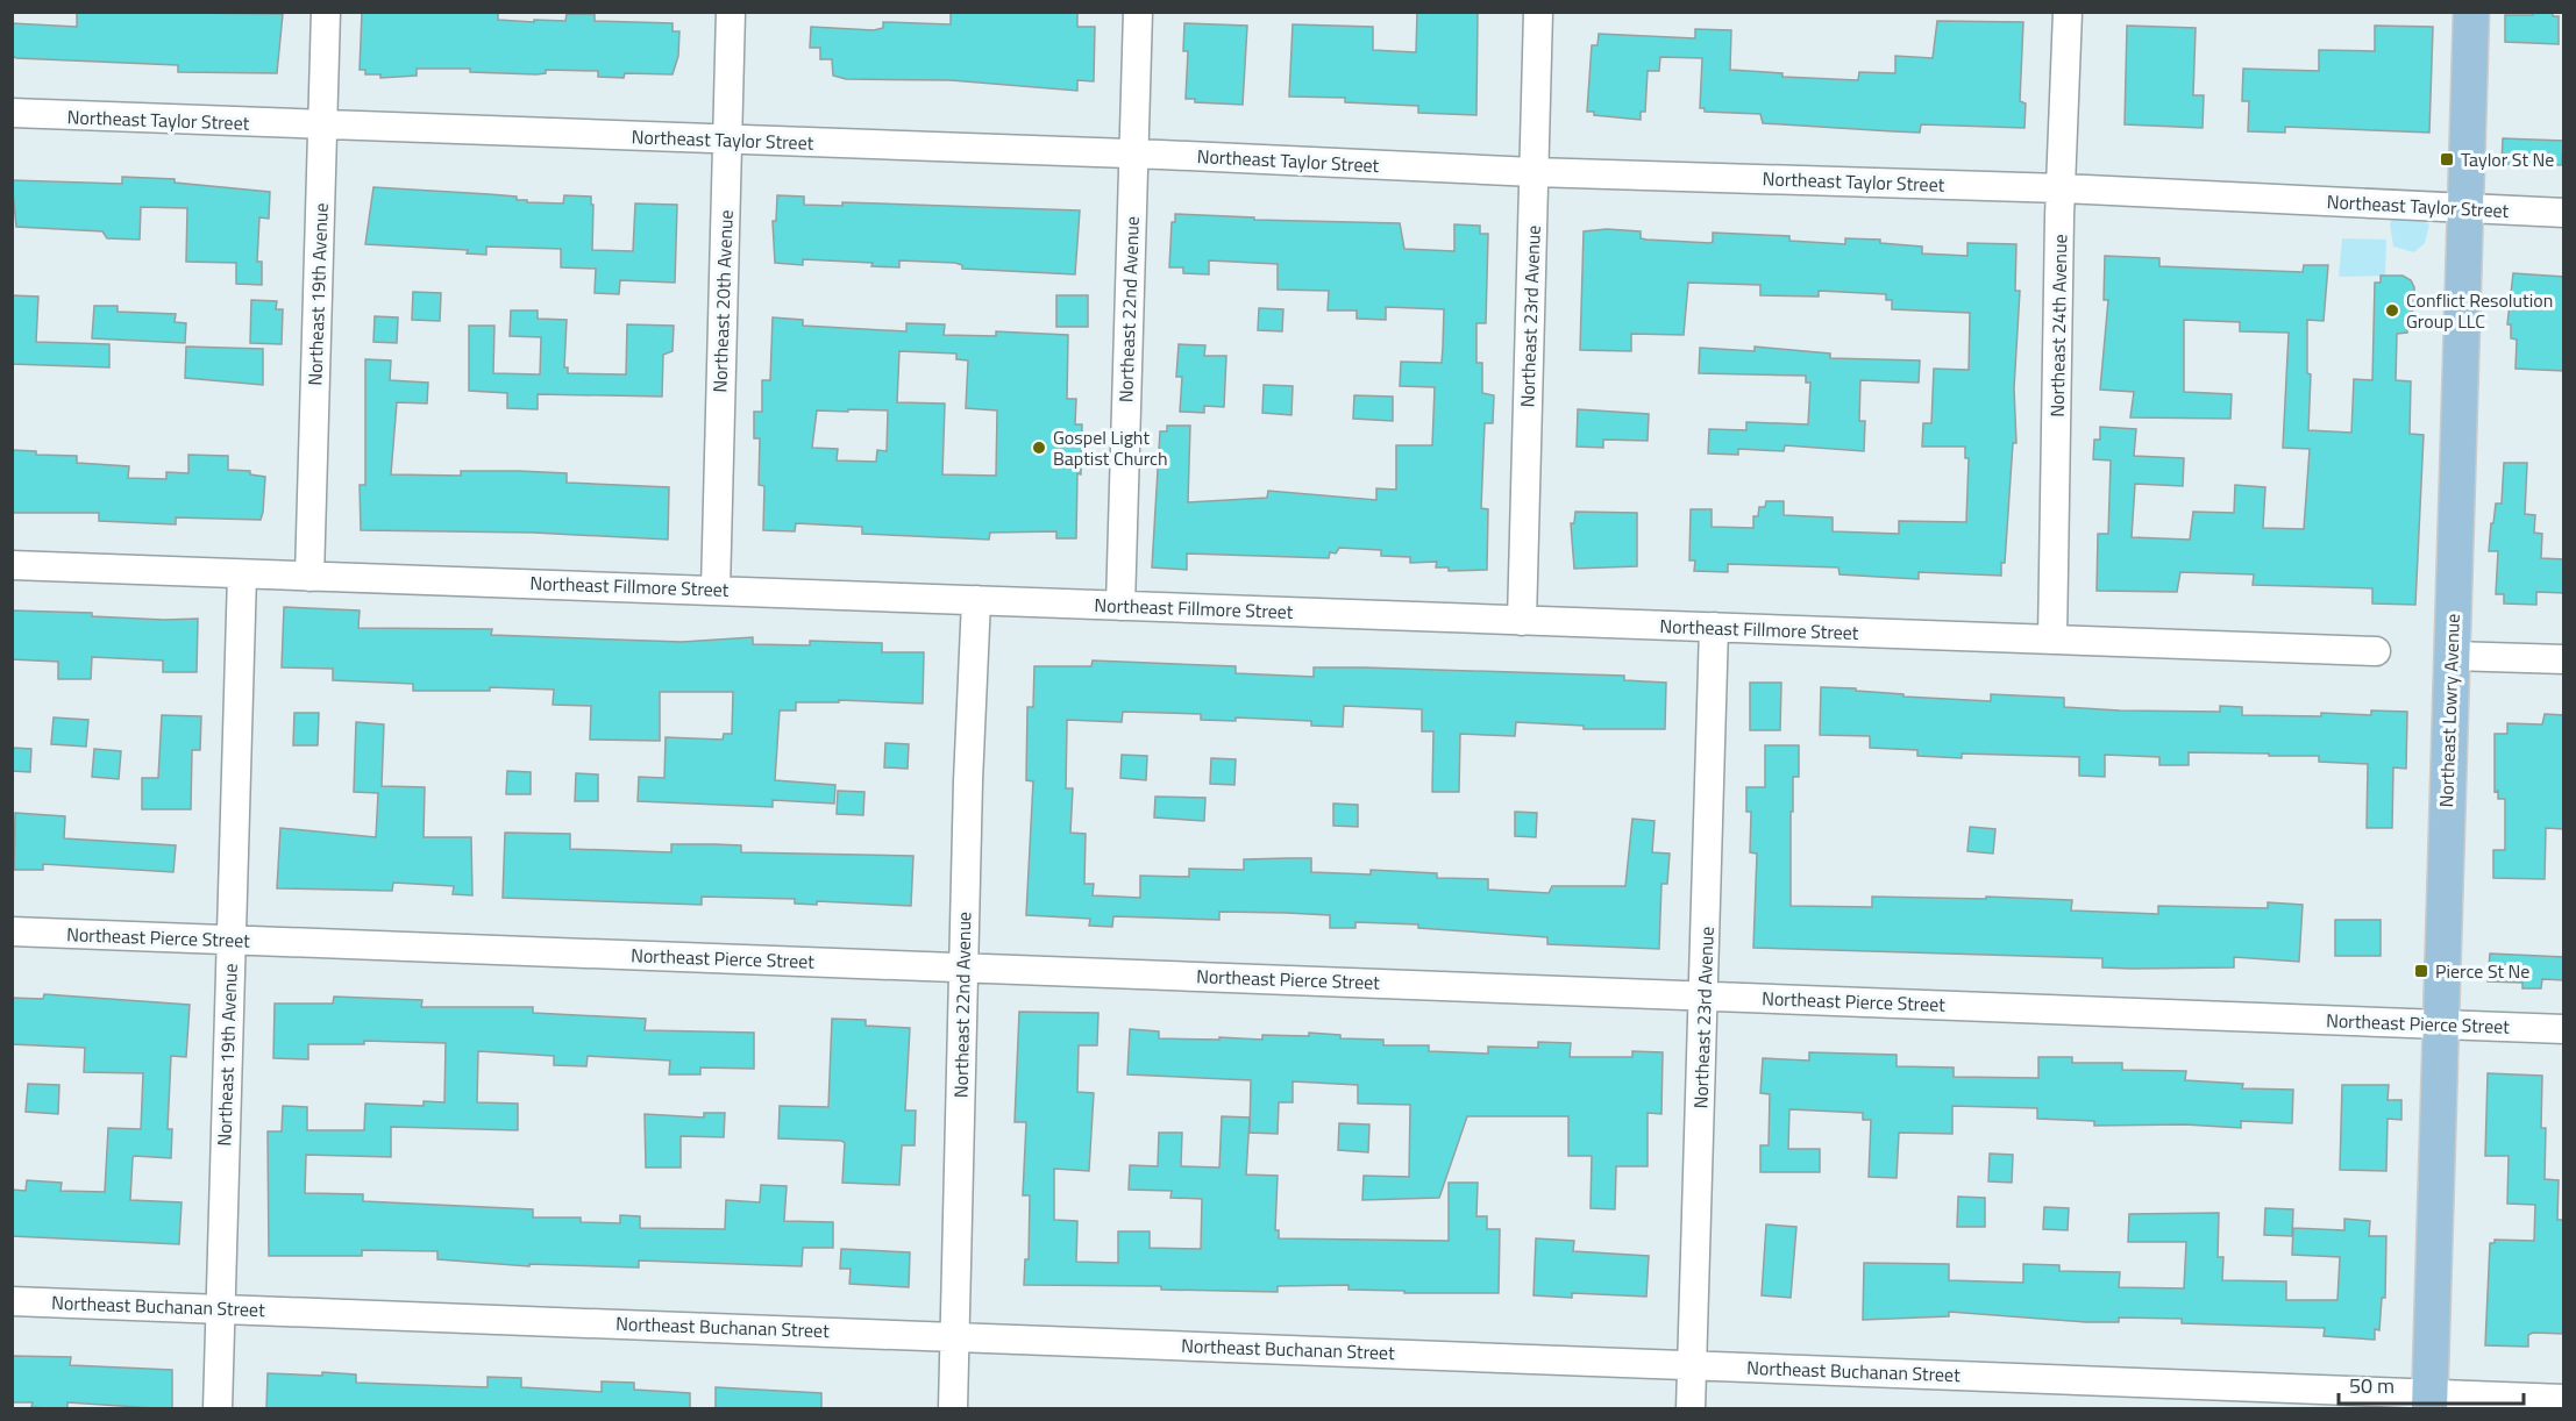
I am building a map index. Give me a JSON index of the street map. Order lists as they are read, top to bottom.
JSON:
{
  "streets": {
    "main road": ["Northeast Lowry Avenue"],
    "street": [
      "Northeast Taylor Street",
      "Northeast 19th Avenue",
      "Northeast 20th Avenue",
      "Northeast 22nd Avenue",
      "Northeast 23rd Avenue",
      "Northeast 24th Avenue",
      "Northeast Fillmore Street",
      "Northeast Pierce Street",
      "Northeast Buchanan Street"
    ]
  },
  "crossings": [
    ["Northeast Taylor Street", "Northeast 19th Avenue"],
    ["Northeast Taylor Street", "Northeast 20th Avenue"],
    ["Northeast Taylor Street", "Northeast 22nd Avenue"],
    ["Northeast Taylor Street", "Northeast 23rd Avenue"],
    ["Northeast Taylor Street", "Northeast 24th Avenue"],
    ["Northeast Taylor Street", "Northeast Lowry Avenue"],
    ["Northeast 19th Avenue", "Northeast Fillmore Street"],
    ["Northeast 19th Avenue", "Northeast Pierce Street"],
    ["Northeast 19th Avenue", "Northeast Buchanan Street"],
    ["Northeast 20th Avenue", "Northeast Fillmore Street"],
    ["Northeast 22nd Avenue", "Northeast Fillmore Street"],
    ["Northeast 22nd Avenue", "Northeast Pierce Street"],
    ["Northeast 22nd Avenue", "Northeast Buchanan Street"],
    ["Northeast 23rd Avenue", "Northeast Fillmore Street"],
    ["Northeast 23rd Avenue", "Northeast Pierce Street"],
    ["Northeast 23rd Avenue", "Northeast Buchanan Street"],
    ["Northeast 24th Avenue", "Northeast Fillmore Street"],
    ["Northeast Lowry Avenue", "Northeast Pierce Street"],
    ["Northeast Lowry Avenue", "Northeast Buchanan Street"]
  ],
  "places": {
    "transit": ["Taylor St Ne", "Pierce St Ne"],
    "other": ["Conflict Resolution Group LLC", "Gospel Light Baptist Church"]
  },
  "scale_bar": "50 m"
}
